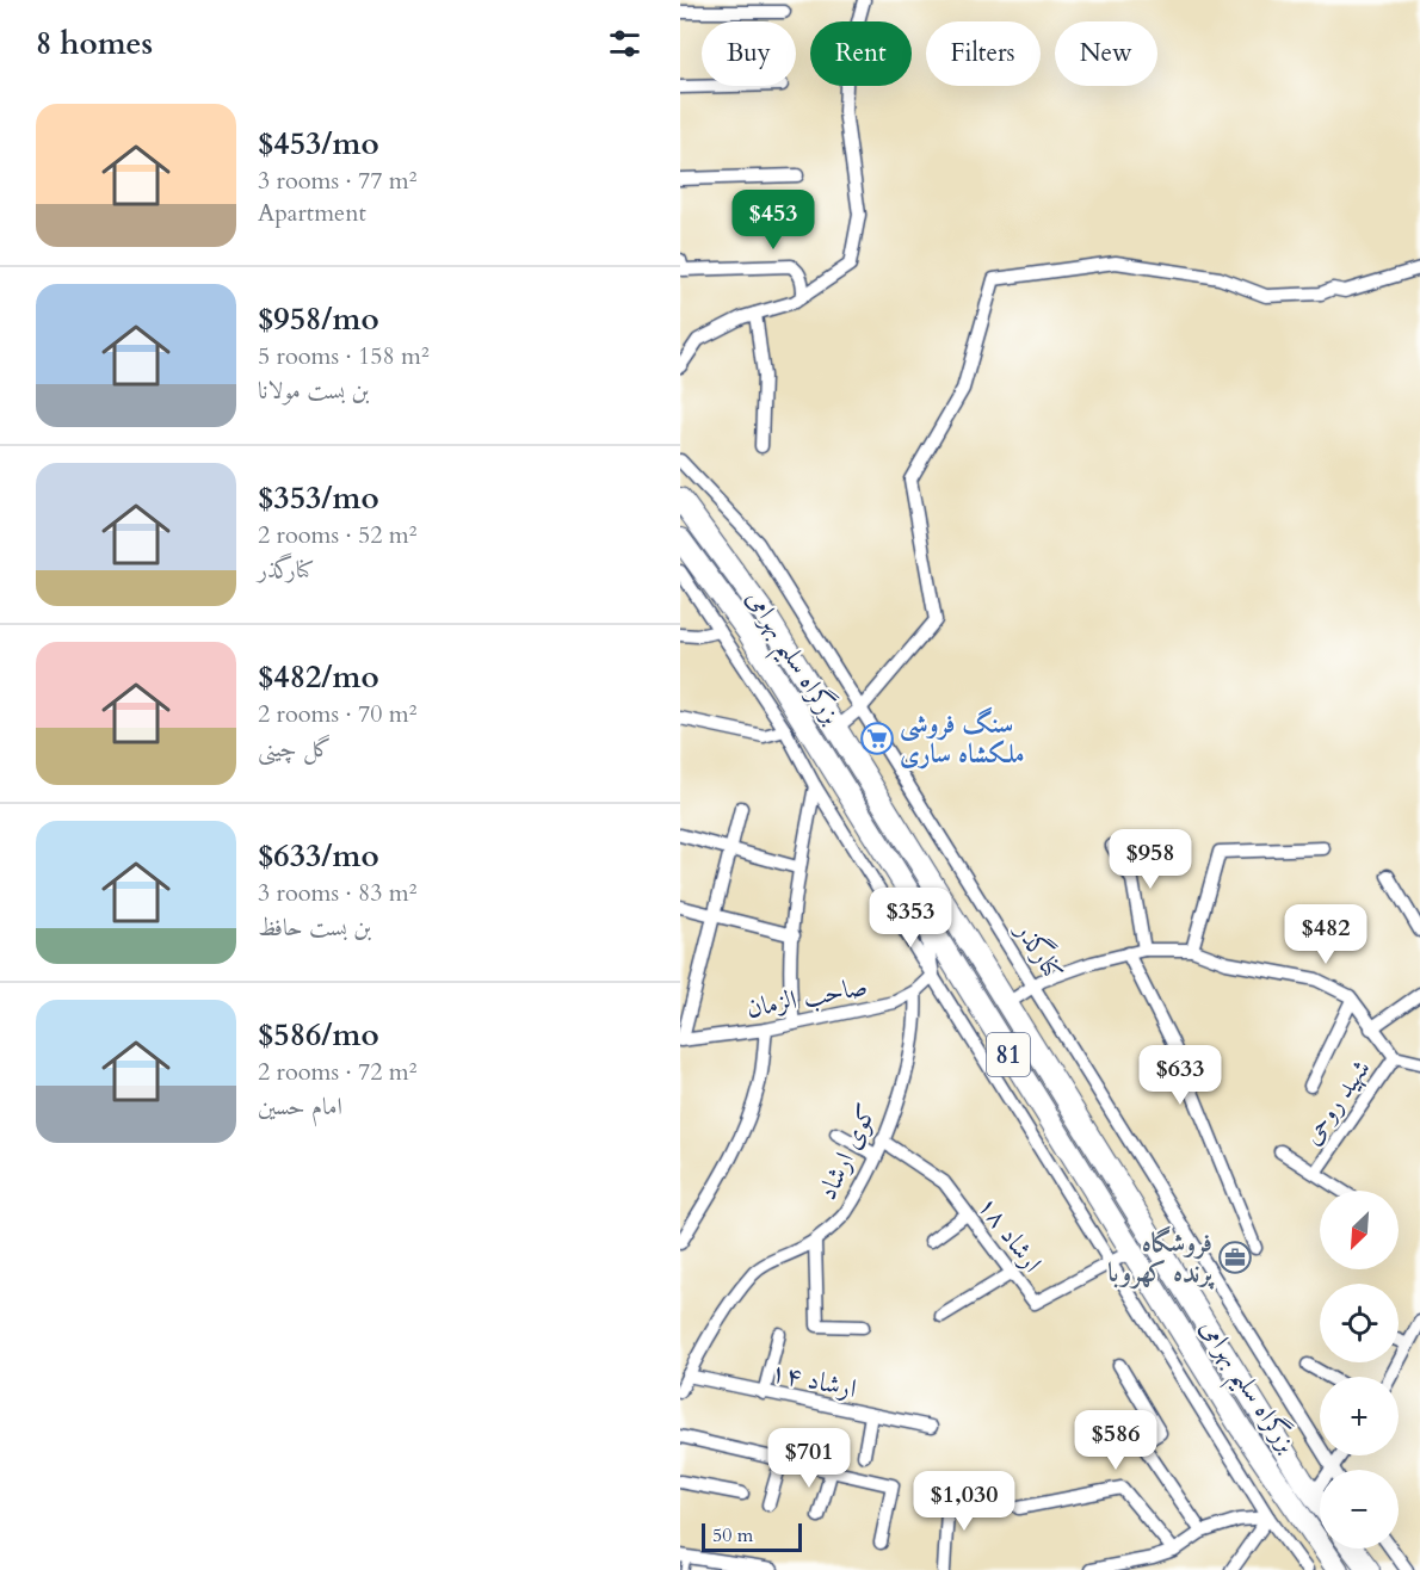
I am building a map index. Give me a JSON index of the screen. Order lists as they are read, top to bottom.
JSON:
{
  "streets": {
    "highway": ["بزرگراه سلیم بهرامی", "81"],
    "street": [
      "کنارگذر",
      "صاحب الزمان",
      "شهید روحی",
      "کوی ارشاد",
      "ارشاد ۱۸",
      "ارشاد ۱۴"
    ]
  },
  "crossings": [
    ["صاحب الزمان", "کوی ارشاد"],
    ["کوی ارشاد", "ارشاد ۱۸"],
    ["کوی ارشاد", "ارشاد ۱۴"]
  ],
  "places": {
    "supermarket": ["سنگ فروشی ملکشاه ساری"],
    "office": ["فروشگاه پرنده کهروبا"]
  },
  "scale_bar": "50 m",
  "north": "bottom left",
  "page": {
    "heading": "8 homes",
    "chip": [
      "Buy",
      "Rent",
      "Filters",
      "New"
    ],
    "list": [
      {
        "name": "$453/mo",
        "note": "3 rooms · 77 m² · Apartment"
      },
      {
        "name": "$958/mo",
        "note": "5 rooms · 158 m² · بن بست مولانا"
      },
      {
        "name": "$353/mo",
        "note": "2 rooms · 52 m² · کنارگذر"
      },
      {
        "name": "$482/mo",
        "note": "2 rooms · 70 m² · گل چینی"
      },
      {
        "name": "$633/mo",
        "note": "3 rooms · 83 m² · بن بست حافظ"
      },
      {
        "name": "$586/mo",
        "note": "2 rooms · 72 m² · امام حسین"
      }
    ],
    "price": [
      "$453",
      "$958",
      "$353",
      "$482",
      "$633",
      "$586",
      "$701",
      "$1,030"
    ],
    "map_buttons": ["+", "−"],
    "scale": "50 m"
  }
}
